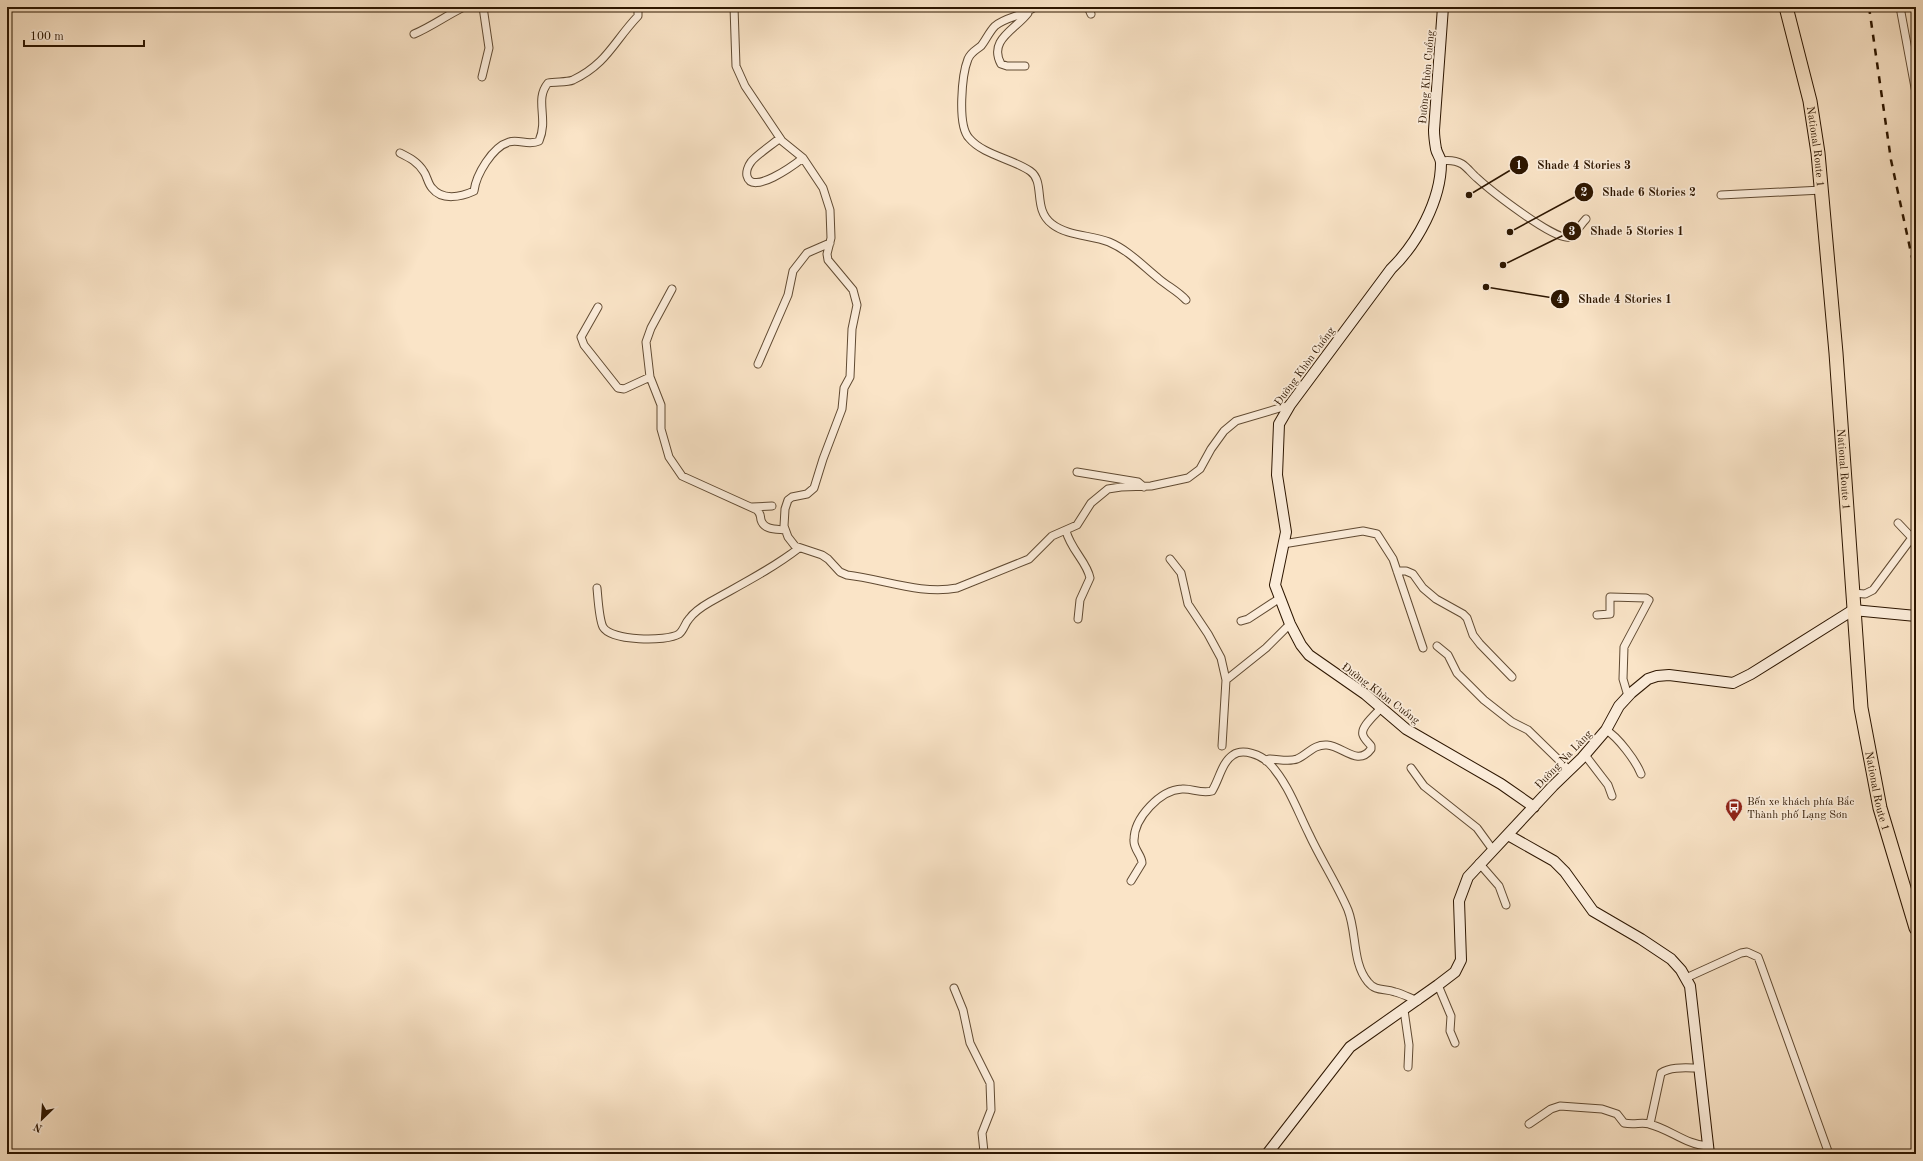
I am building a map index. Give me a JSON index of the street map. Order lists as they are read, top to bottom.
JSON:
{
  "streets": {
    "highway": ["National Route 1"],
    "street": ["Đường Khòn Cuổng", "Đường Na Làng"]
  },
  "crossings": [
    ["Đường Khòn Cuổng", "Đường Na Làng"],
    ["National Route 1", "Đường Na Làng"]
  ],
  "places": {
    "other": [
      "Shade 4 Stories 3",
      "Shade 6 Stories 2",
      "Shade 5 Stories 1",
      "Shade 4 Stories 1"
    ],
    "bus stop": ["Bến xe khách phía Bắc Thành phố Lạng Sơn"]
  },
  "scale_bar": "100 m",
  "north": "bottom left"
}
